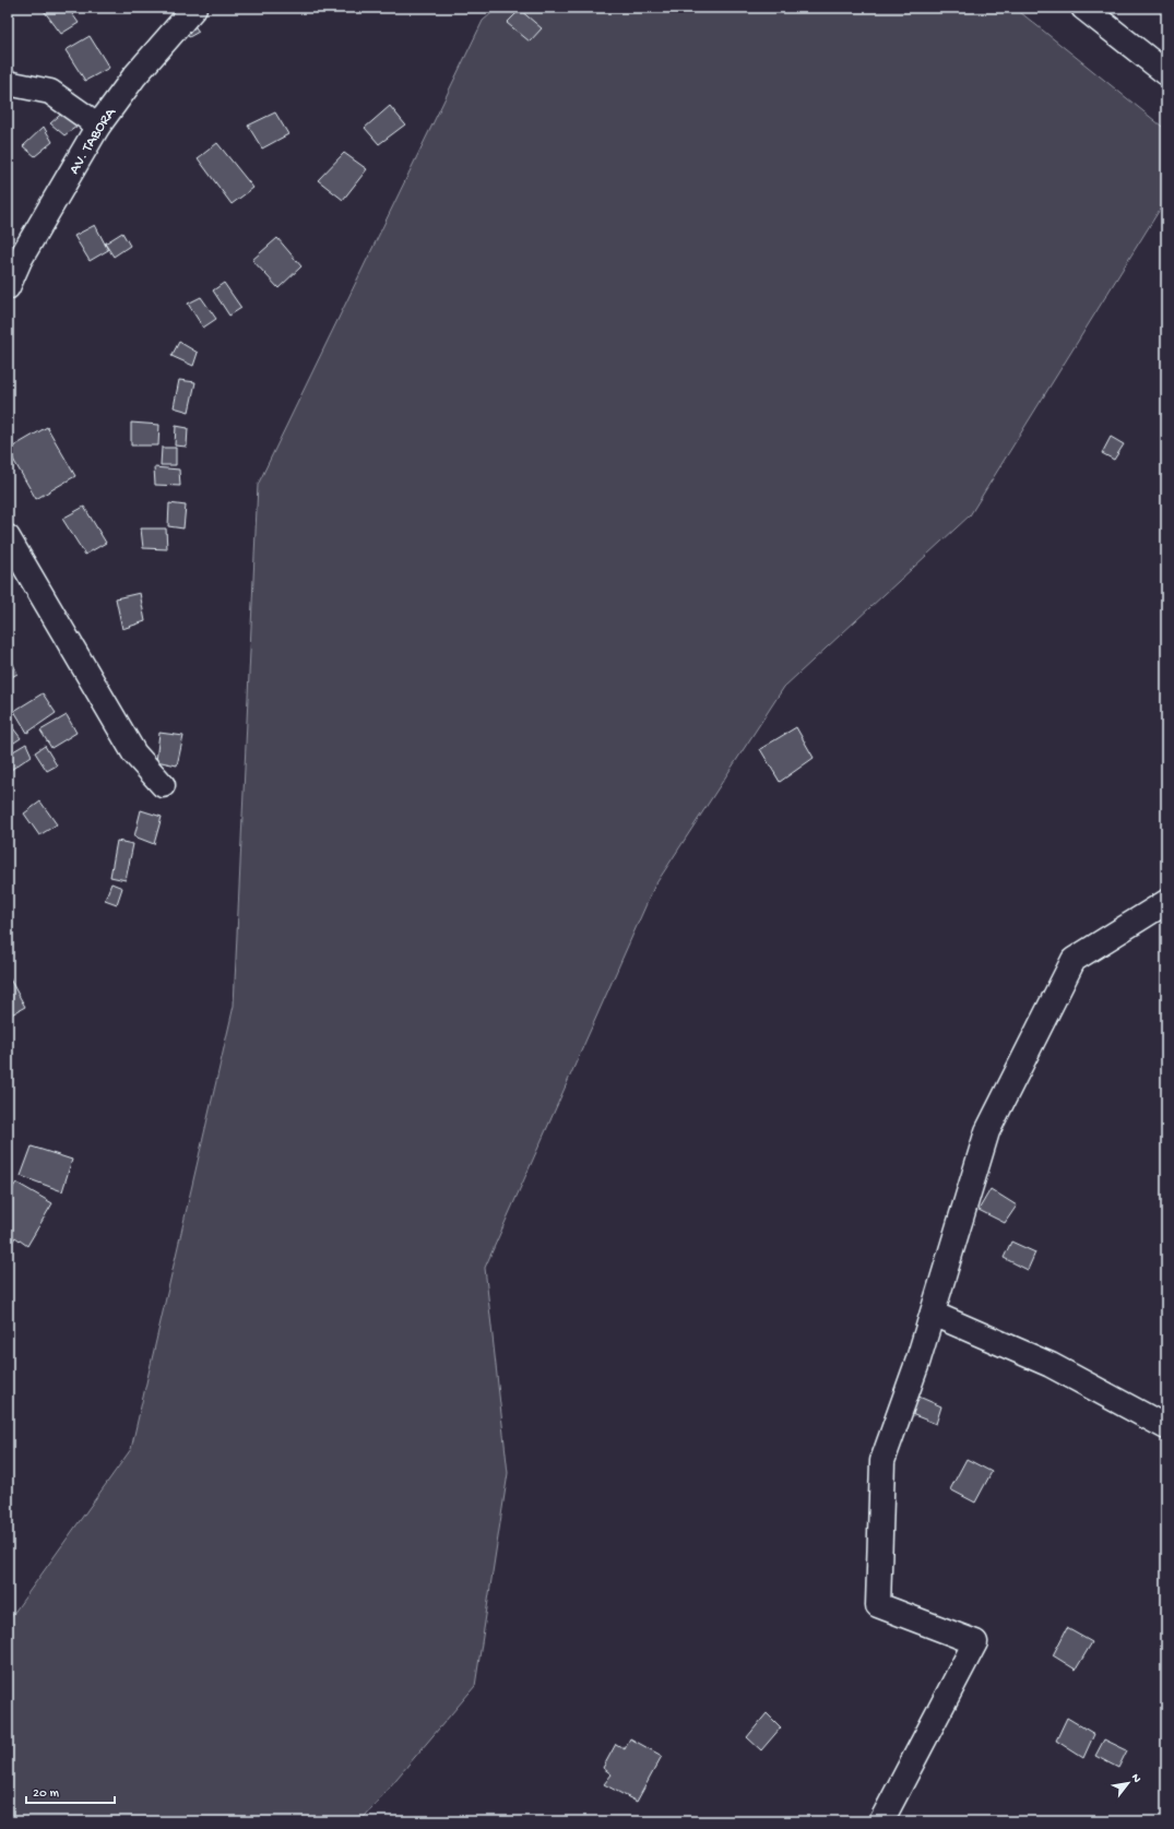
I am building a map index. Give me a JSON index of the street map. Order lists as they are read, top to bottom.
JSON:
{
  "streets": {
    "street": ["AV. TABORA"]
  },
  "scale_bar": "20 m",
  "north": "top right"
}
